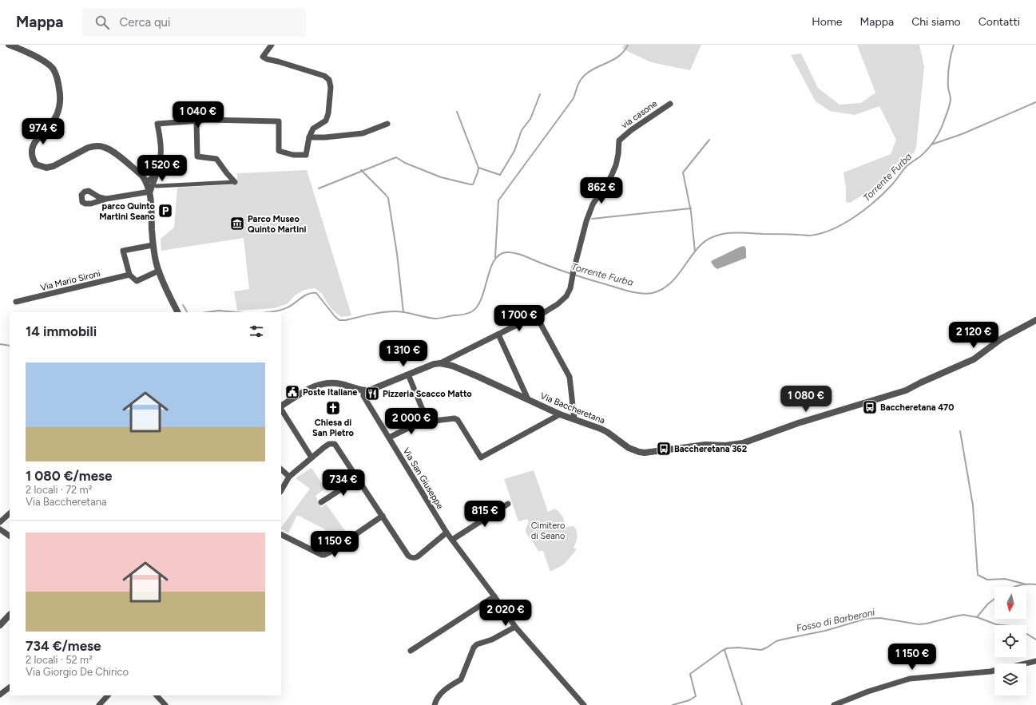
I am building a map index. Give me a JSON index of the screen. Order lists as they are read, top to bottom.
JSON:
{
  "streets": {
    "street": [
      "via casone",
      "Via Mario Sironi",
      "Via Baccheretana",
      "Via San Giuseppe"
    ]
  },
  "water": ["Torrente Furba", "Fosso di Barberoni"],
  "parks": ["Cimitero di Seano"],
  "places": {
    "parking": ["parco Quinto Martini Seano"],
    "museum": ["Parco Museo Quinto Martini"],
    "public building": ["Poste Italiane"],
    "restaurant": ["Pizzeria Scacco Matto"],
    "bus stop": ["Baccheretana 470", "Baccheretana 362"],
    "church": ["Chiesa di San Pietro"]
  },
  "north": "bottom",
  "page": {
    "header": "Mappa",
    "search": "Cerca qui",
    "nav": [
      "Home",
      "Mappa",
      "Chi siamo",
      "Contatti"
    ],
    "price": [
      "1 040 €",
      "974 €",
      "1 520 €",
      "862 €",
      "1 700 €",
      "2 120 €",
      "1 310 €",
      "1 080 €",
      "2 000 €",
      "734 €",
      "815 €",
      "1 150 €",
      "2 020 €",
      "1 150 €"
    ],
    "heading": "14 immobili",
    "list": [
      {
        "name": "1 080 €/mese",
        "note": "2 locali · 72 m² · Via Baccheretana"
      },
      {
        "name": "734 €/mese",
        "note": "2 locali · 52 m² · Via Giorgio De Chirico"
      }
    ]
  }
}
